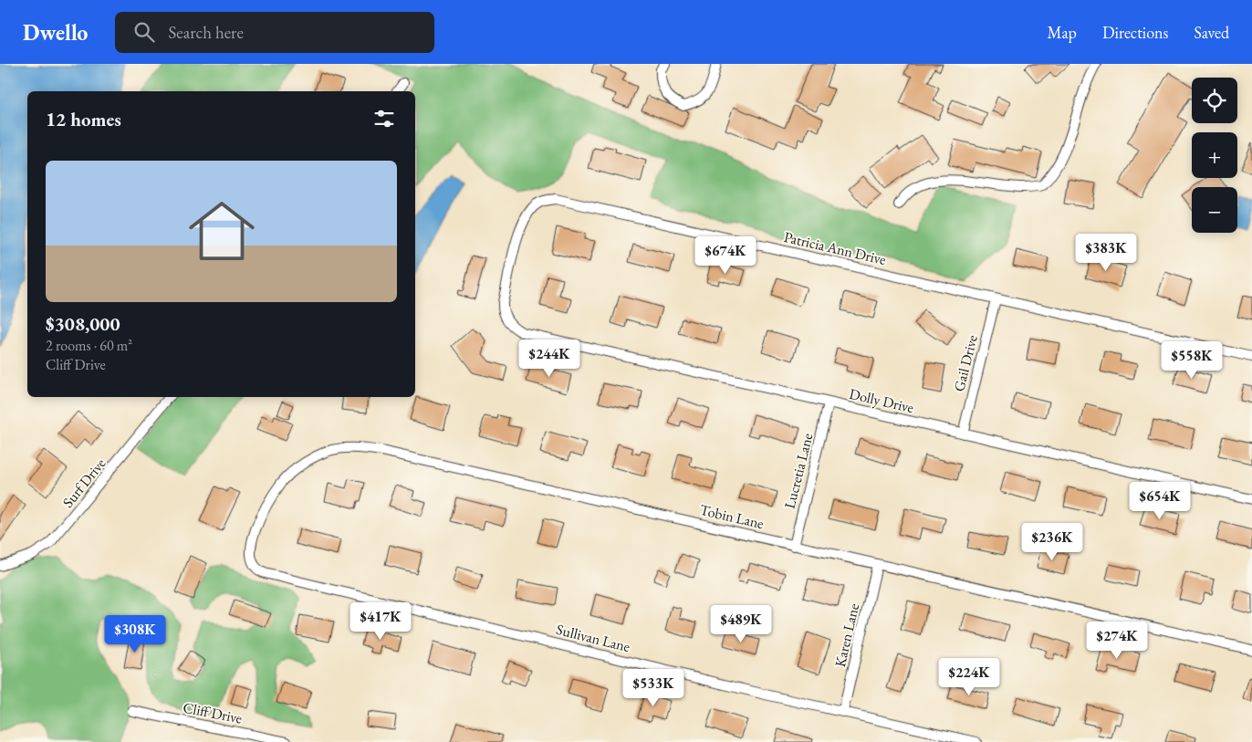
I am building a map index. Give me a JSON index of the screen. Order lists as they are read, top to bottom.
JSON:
{
  "streets": {
    "street": [
      "Patricia Ann Drive",
      "Gail Drive",
      "Dolly Drive",
      "Lucretia Lane",
      "Surf Drive",
      "Tobin Lane",
      "Karen Lane",
      "Sullivan Lane",
      "Cliff Drive"
    ]
  },
  "crossings": [
    ["Patricia Ann Drive", "Gail Drive"],
    ["Patricia Ann Drive", "Dolly Drive"],
    ["Gail Drive", "Dolly Drive"],
    ["Dolly Drive", "Lucretia Lane"],
    ["Lucretia Lane", "Tobin Lane"],
    ["Tobin Lane", "Karen Lane"],
    ["Tobin Lane", "Sullivan Lane"],
    ["Karen Lane", "Sullivan Lane"]
  ],
  "page": {
    "header": "Dwello",
    "search": "Search here",
    "nav": ["Map", "Directions", "Saved"],
    "map_buttons": ["+", "−"],
    "heading": "12 homes",
    "list": [
      {
        "name": "$308,000",
        "note": "2 rooms · 60 m² · Cliff Drive"
      }
    ],
    "price": [
      "$383K",
      "$674K",
      "$244K",
      "$558K",
      "$654K",
      "$236K",
      "$417K",
      "$489K",
      "$308K",
      "$274K",
      "$224K",
      "$533K"
    ]
  }
}
